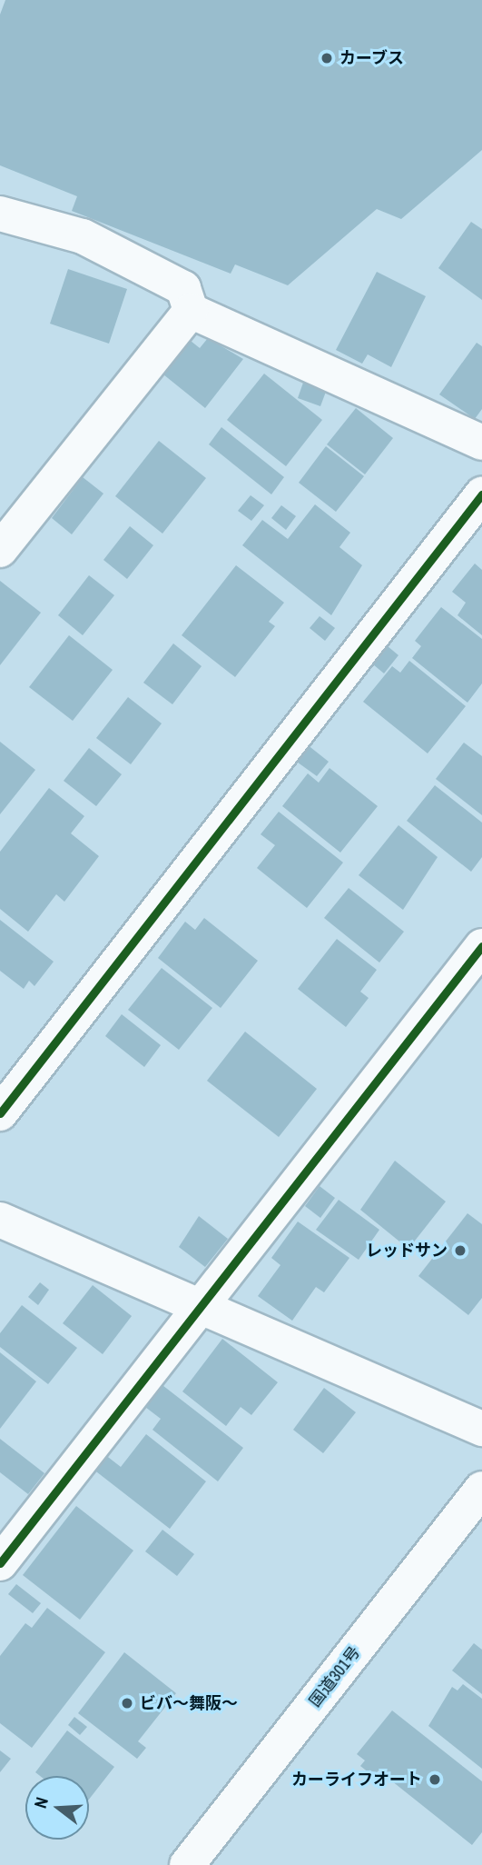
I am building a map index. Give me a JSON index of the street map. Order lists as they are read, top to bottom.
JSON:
{
  "streets": {
    "main road": ["国道301号"]
  },
  "places": [
    "カーブス",
    "レッドサン",
    "ビバ～舞阪～",
    "カーライフオート"
  ],
  "north": "left"
}
